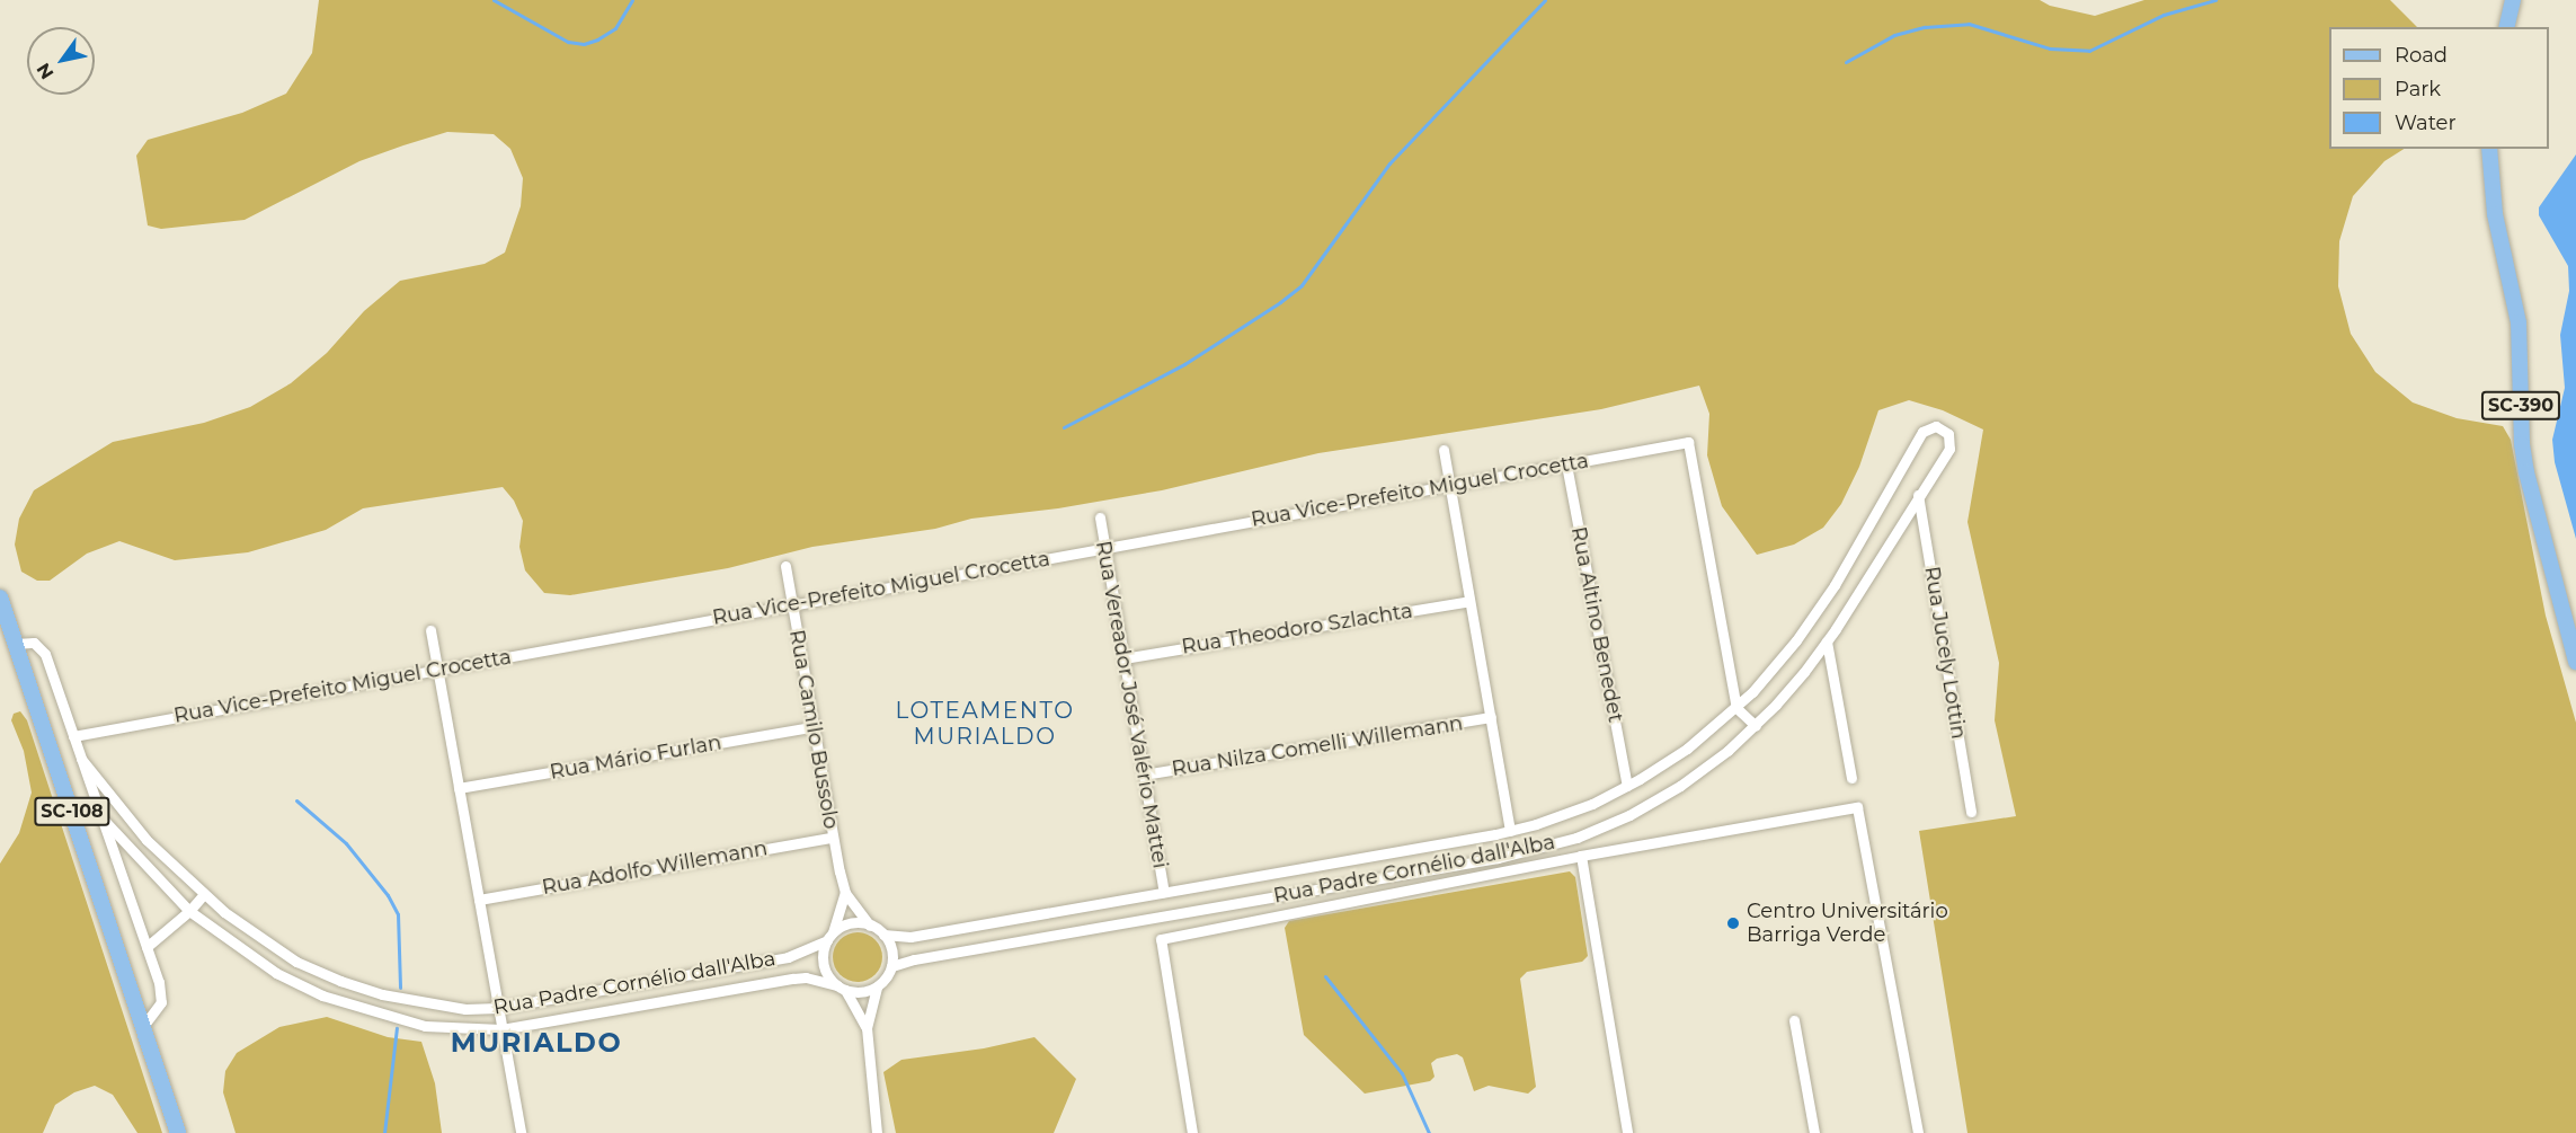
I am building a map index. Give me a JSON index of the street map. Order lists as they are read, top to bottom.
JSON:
{
  "streets": {
    "main road": ["SC-390", "SC-108"],
    "street": [
      "Rua Vice-Prefeito Miguel Crocetta",
      "Rua Altino Benedet",
      "Rua Theodoro Szlachta",
      "Rua Jucely Lottin",
      "Rua Vereador José Valério Mattei",
      "Rua Camilo Bussolo",
      "Rua Nilza Comelli Willemann",
      "Rua Mário Furlan",
      "Rua Adolfo Willemann",
      "Rua Padre Cornélio dall'Alba"
    ]
  },
  "crossings": [
    ["Rua Vice-Prefeito Miguel Crocetta", "Rua Altino Benedet"],
    ["Rua Vice-Prefeito Miguel Crocetta", "Rua Vereador José Valério Mattei"],
    ["Rua Vice-Prefeito Miguel Crocetta", "Rua Camilo Bussolo"],
    ["Rua Vice-Prefeito Miguel Crocetta", "Rua Padre Cornélio dall'Alba"],
    ["Rua Altino Benedet", "Rua Padre Cornélio dall'Alba"],
    ["Rua Theodoro Szlachta", "Rua Vereador José Valério Mattei"],
    ["Rua Jucely Lottin", "Rua Padre Cornélio dall'Alba"],
    ["Rua Vereador José Valério Mattei", "Rua Nilza Comelli Willemann"],
    ["Rua Vereador José Valério Mattei", "Rua Padre Cornélio dall'Alba"],
    ["Rua Camilo Bussolo", "Rua Mário Furlan"],
    ["Rua Camilo Bussolo", "Rua Adolfo Willemann"],
    ["Rua Camilo Bussolo", "Rua Padre Cornélio dall'Alba"]
  ],
  "districts": ["LOTEAMENTO MURIALDO", "MURIALDO"],
  "places": ["Centro Universitário Barriga Verde"],
  "legend": ["Road", "Park", "Water"],
  "north": "bottom left"
}
